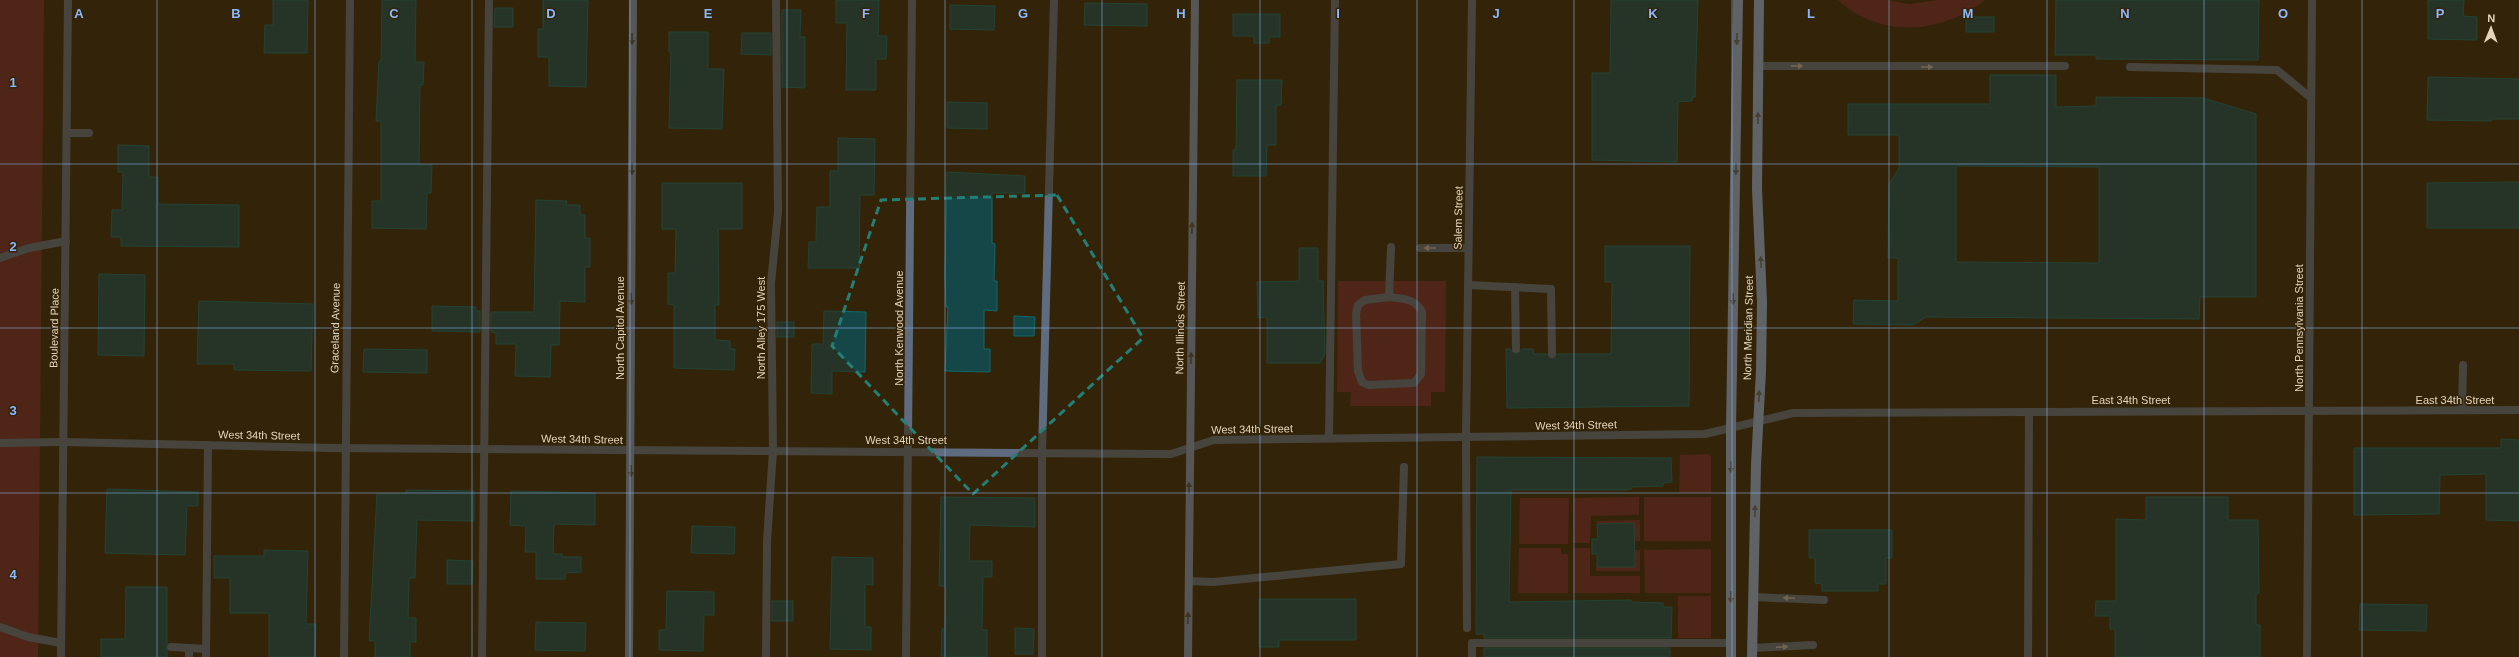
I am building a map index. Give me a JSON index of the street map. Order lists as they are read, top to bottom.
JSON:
{
  "streets": {
    "main road": ["North Capitol Avenue", "North Illinois Street", "North Meridian Street"],
    "street": [
      "Salem Street",
      "Boulevard Place",
      "Graceland Avenue",
      "North Alley 175 West",
      "North Kenwood Avenue",
      "North Pennsylvania Street",
      "East 34th Street",
      "West 34th Street"
    ]
  },
  "crossings": [
    ["Salem Street", "West 34th Street"],
    ["Boulevard Place", "West 34th Street"],
    ["Graceland Avenue", "West 34th Street"],
    ["North Capitol Avenue", "West 34th Street"],
    ["North Alley 175 West", "West 34th Street"],
    ["North Kenwood Avenue", "West 34th Street"],
    ["North Illinois Street", "West 34th Street"],
    ["North Meridian Street", "East 34th Street"],
    ["North Meridian Street", "West 34th Street"],
    ["North Pennsylvania Street", "East 34th Street"],
    ["East 34th Street", "West 34th Street"]
  ],
  "one_way": ["North Capitol Avenue", "North Illinois Street"],
  "north": "top",
  "grid": {
    "columns": [
      "A",
      "B",
      "C",
      "D",
      "E",
      "F",
      "G",
      "H",
      "I",
      "J",
      "K",
      "L",
      "M",
      "N",
      "O",
      "P"
    ],
    "rows": [
      "1",
      "2",
      "3",
      "4"
    ]
  }
}
